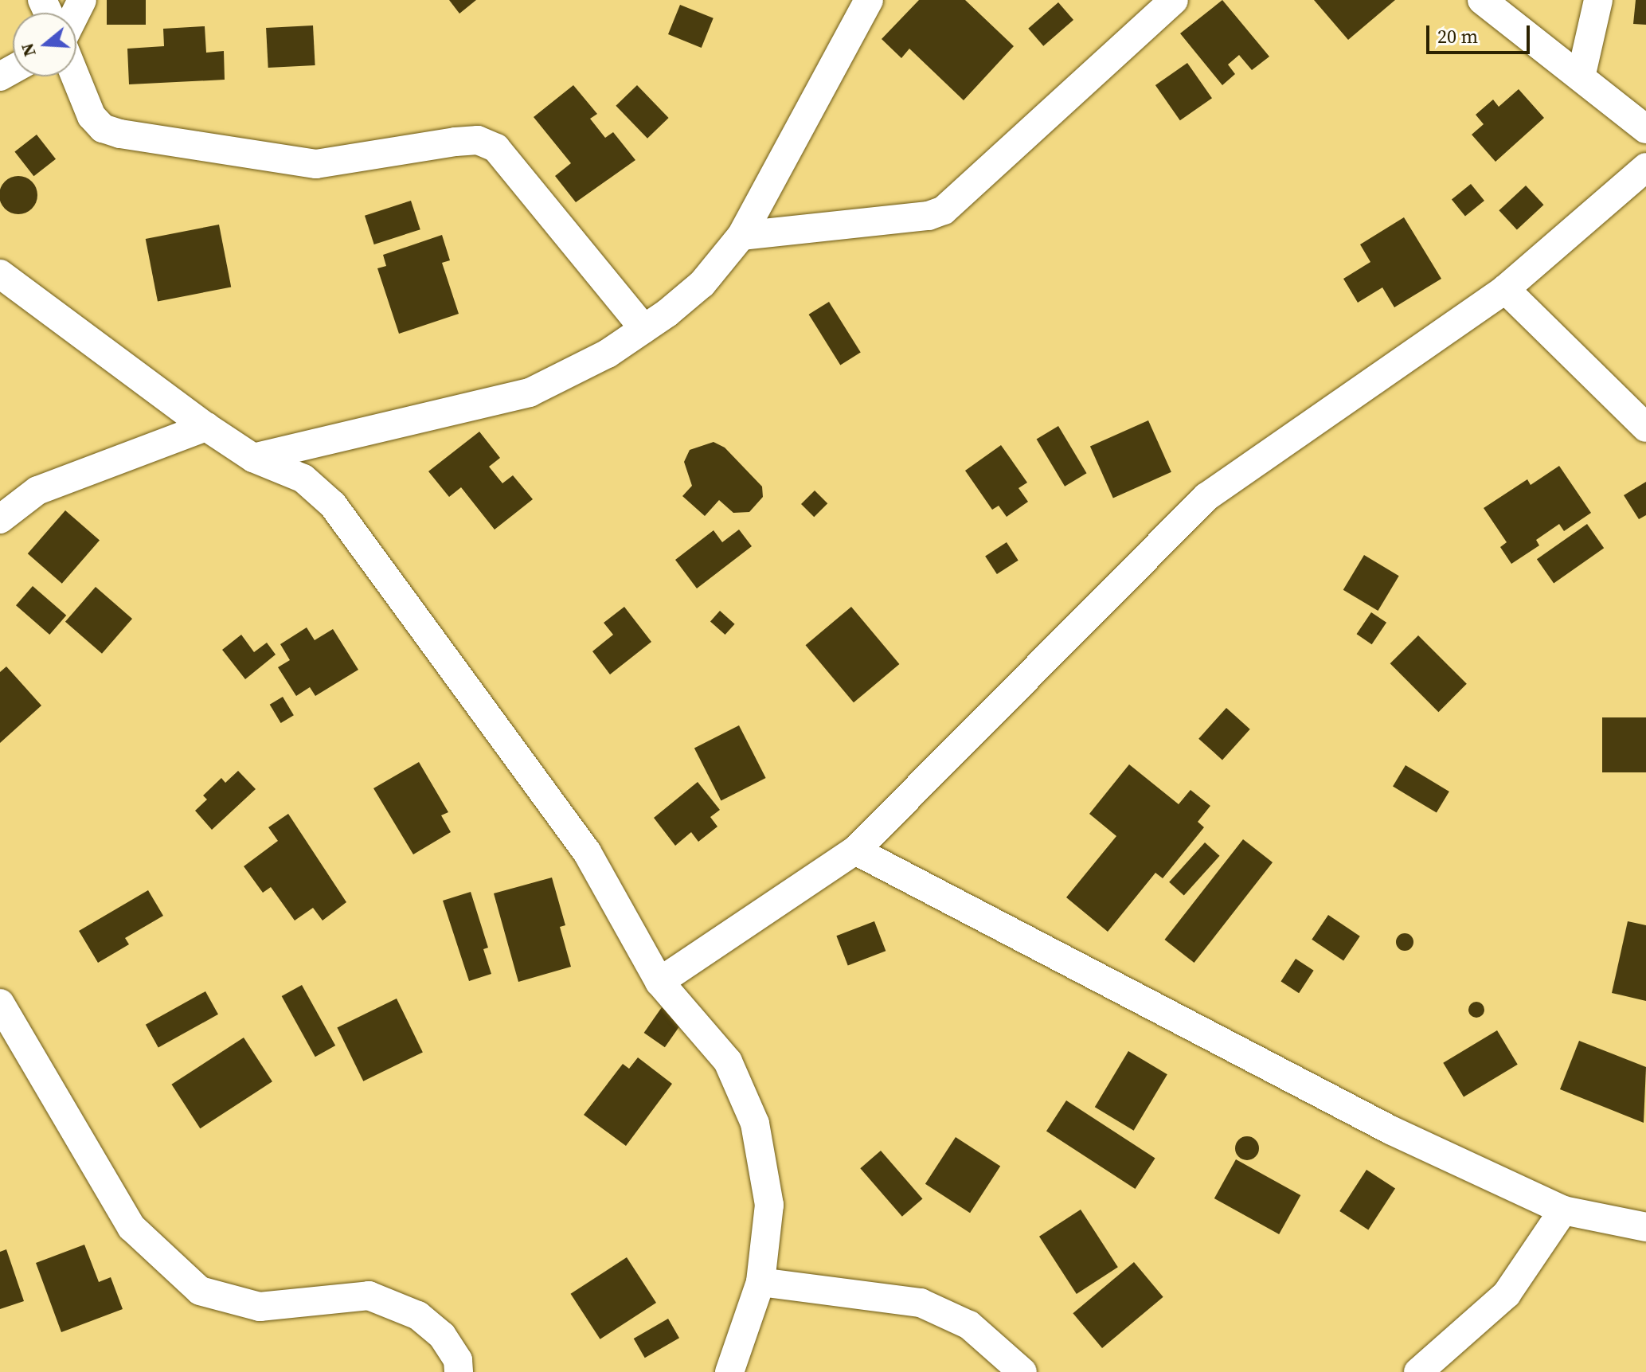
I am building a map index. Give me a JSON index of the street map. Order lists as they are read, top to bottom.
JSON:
{
  "scale_bar": "20 m",
  "north": "left"
}
